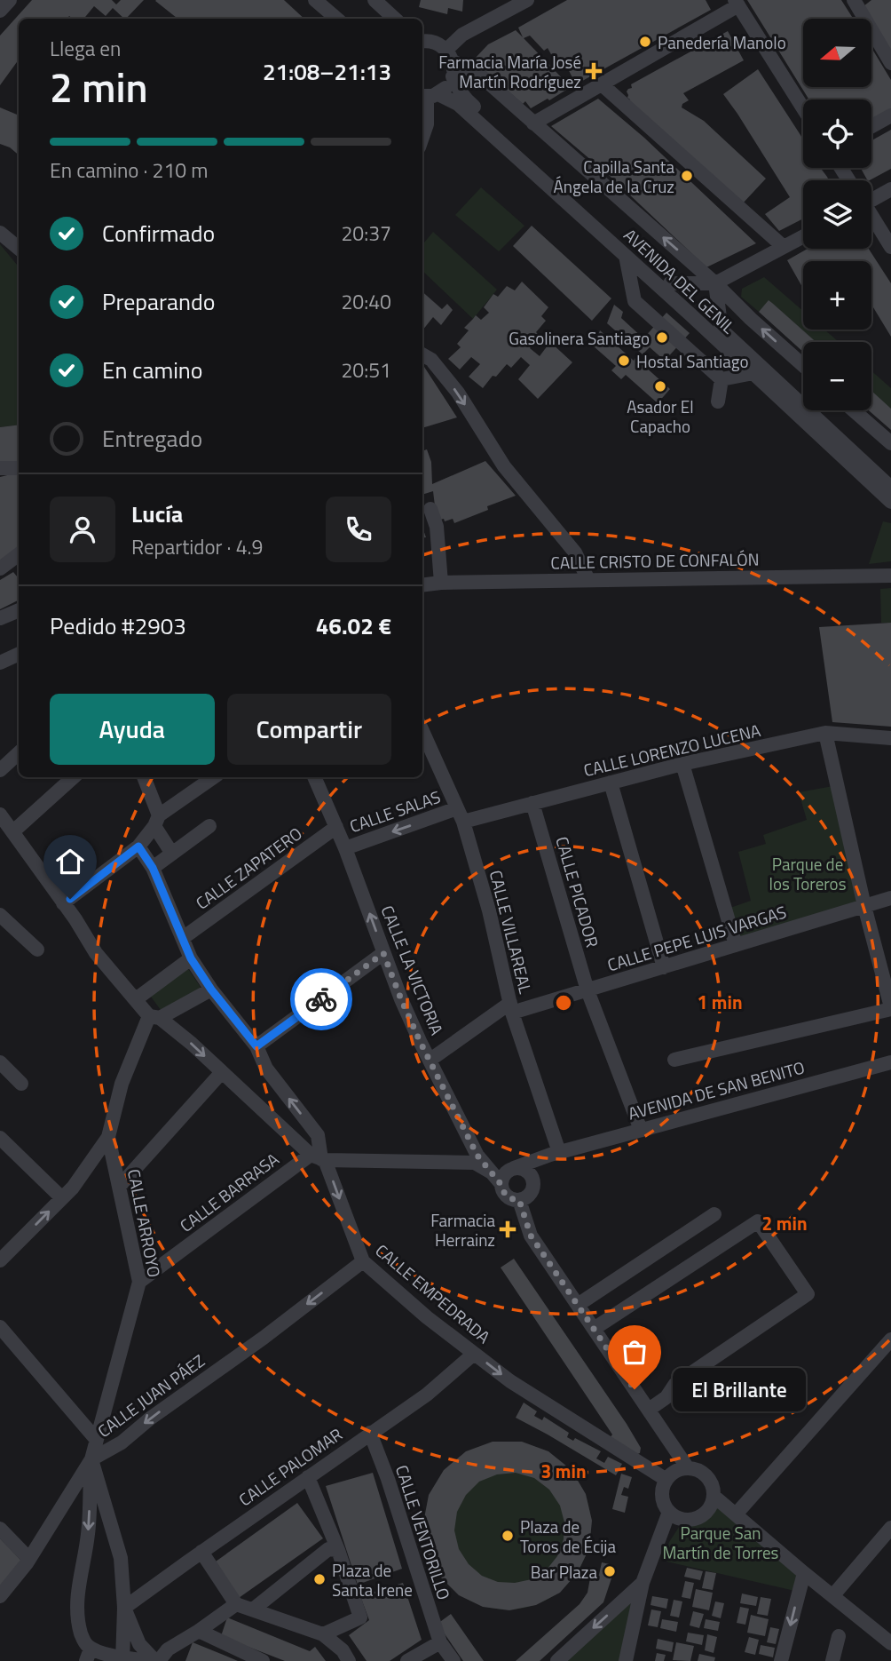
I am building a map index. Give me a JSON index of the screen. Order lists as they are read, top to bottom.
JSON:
{
  "streets": {
    "street": [
      "AVENIDA DEL GENIL",
      "CALLE CRISTO DE CONFALÓN",
      "CALLE LORENZO LUCENA",
      "CALLE SALAS",
      "CALLE ZAPATERO",
      "CALLE PICADOR",
      "CALLE VILLAREAL",
      "CALLE PEPE LUIS VARGAS",
      "CALLE LA VICTORIA",
      "AVENIDA DE SAN BENITO",
      "CALLE BARRASA",
      "CALLE ARROYO",
      "CALLE EMPEDRADA",
      "CALLE JUAN PÁEZ",
      "CALLE PALOMAR",
      "CALLE VENTORILLO"
    ]
  },
  "crossings": [
    ["CALLE LORENZO LUCENA", "CALLE SALAS"],
    ["CALLE LORENZO LUCENA", "CALLE PICADOR"],
    ["CALLE LORENZO LUCENA", "CALLE VILLAREAL"],
    ["CALLE SALAS", "CALLE VILLAREAL"],
    ["CALLE SALAS", "CALLE LA VICTORIA"],
    ["CALLE ZAPATERO", "CALLE LA VICTORIA"],
    ["CALLE PICADOR", "CALLE PEPE LUIS VARGAS"],
    ["CALLE PICADOR", "AVENIDA DE SAN BENITO"],
    ["CALLE VILLAREAL", "CALLE PEPE LUIS VARGAS"],
    ["CALLE VILLAREAL", "AVENIDA DE SAN BENITO"],
    ["CALLE PEPE LUIS VARGAS", "CALLE LA VICTORIA"],
    ["CALLE LA VICTORIA", "AVENIDA DE SAN BENITO"],
    ["CALLE BARRASA", "CALLE ARROYO"],
    ["CALLE BARRASA", "CALLE EMPEDRADA"],
    ["CALLE ARROYO", "CALLE EMPEDRADA"],
    ["CALLE ARROYO", "CALLE JUAN PÁEZ"],
    ["CALLE EMPEDRADA", "CALLE JUAN PÁEZ"],
    ["CALLE EMPEDRADA", "CALLE PALOMAR"],
    ["CALLE PALOMAR", "CALLE VENTORILLO"]
  ],
  "one_way": ["CALLE SALAS", "CALLE JUAN PÁEZ"],
  "parks": ["Parque de los Toreros", "Parque San Martín de Torres"],
  "places": {
    "other": [
      "Panedería Manolo",
      "Capilla Santa Ángela de la Cruz",
      "Gasolinera Santiago",
      "Hostal Santiago",
      "Asador El Capacho",
      "El Brillante",
      "Plaza de Toros de Écija",
      "Bar Plaza",
      "Plaza de Santa Irene"
    ],
    "health": ["Farmacia María José Martín Rodríguez", "Farmacia Herrainz"]
  },
  "north": "left",
  "page": {
    "map_buttons": ["+", "−"],
    "heading": ["2 min", "Llega en", "21:08–21:13"],
    "panel": [
      "Lucía",
      "Repartidor · 4.9",
      "Pedido #2903",
      "46.02 €"
    ],
    "bar": "En camino · 210 m",
    "list": [
      ["Confirmado", "20:37"],
      ["Preparando", "20:40"],
      ["En camino", "20:51"],
      "Entregado"
    ],
    "buttons": ["Ayuda", "Compartir"],
    "bubble": "El Brillante"
  },
  "rings": ["1 min", "2 min", "3 min"]
}
